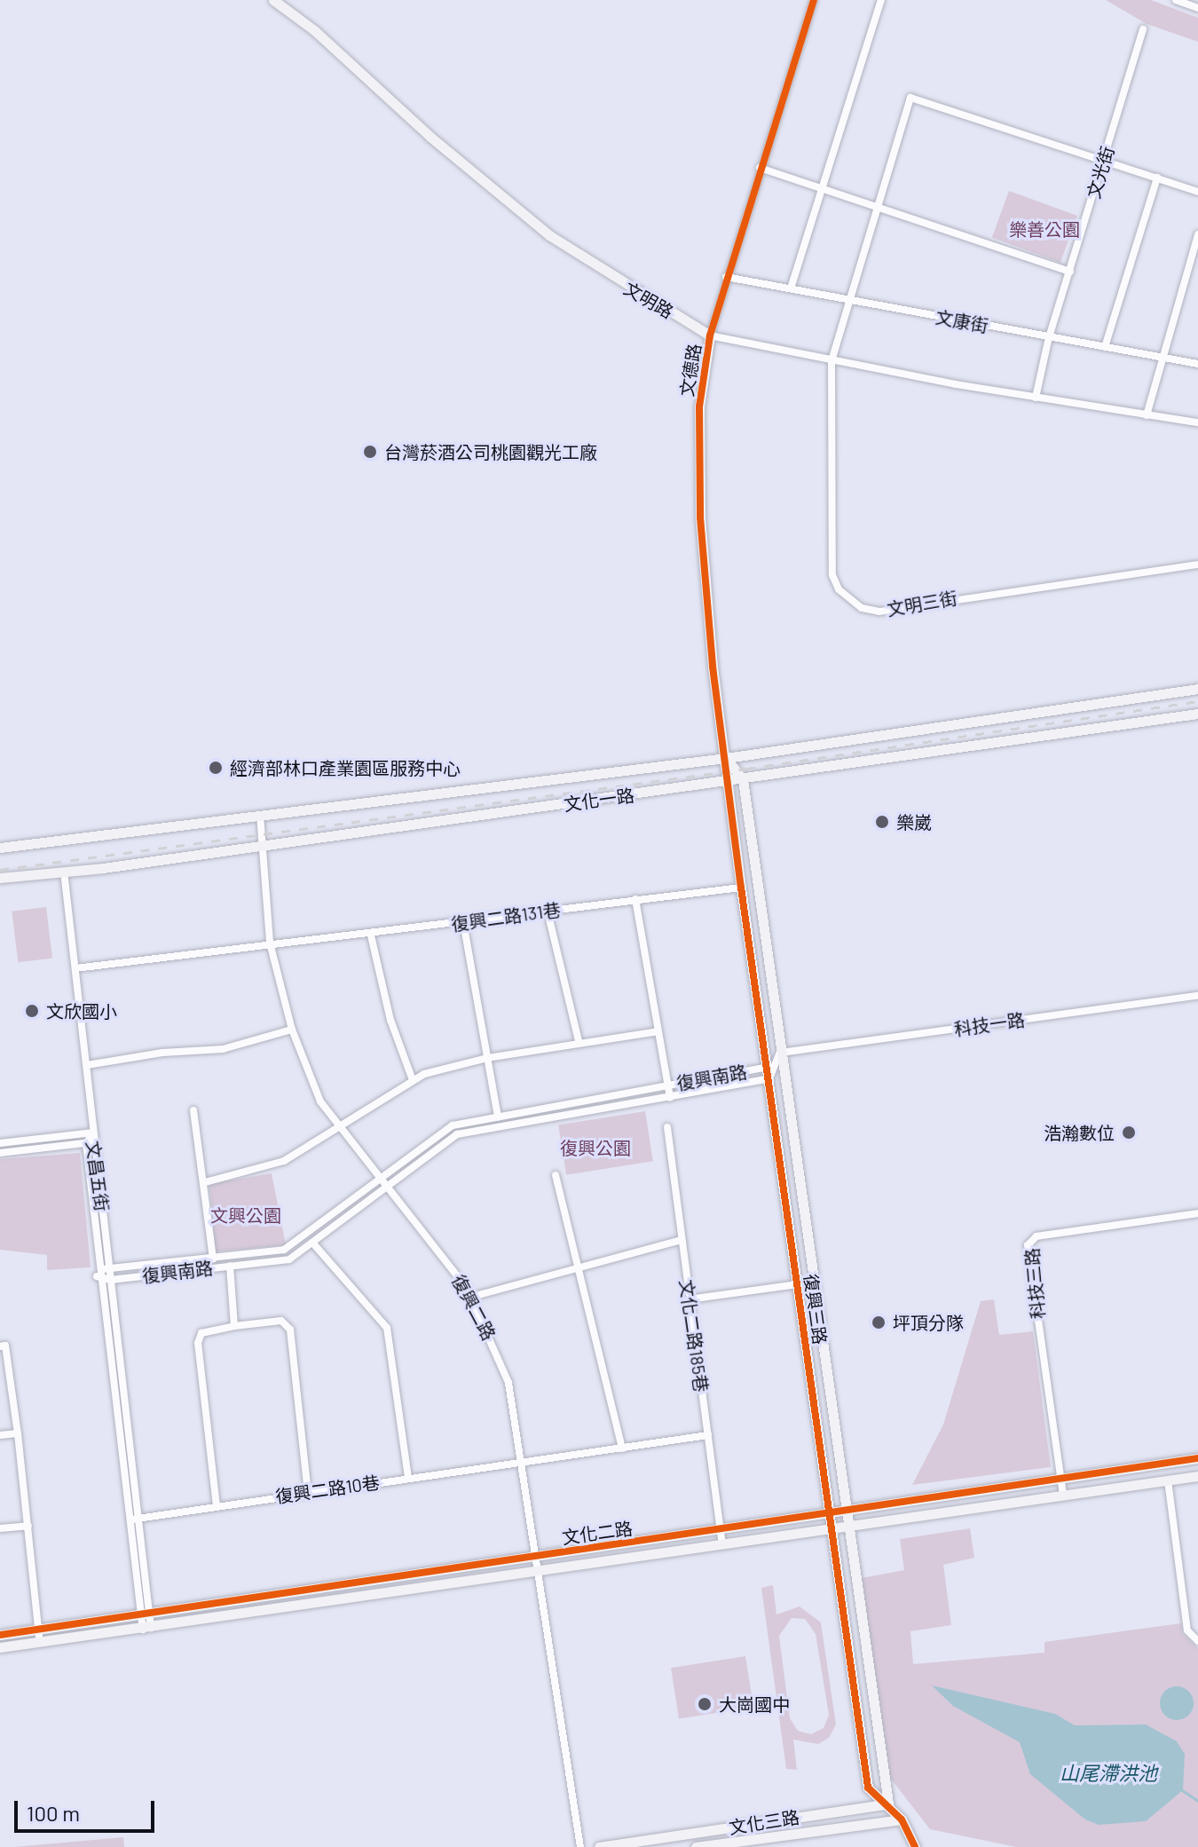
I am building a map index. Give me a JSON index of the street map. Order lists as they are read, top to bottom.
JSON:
{
  "streets": {
    "street": [
      "文光街",
      "文明路",
      "文康街",
      "文德路",
      "文明三街",
      "文化一路",
      "復興二路131巷",
      "科技一路",
      "復興南路",
      "文昌五街",
      "科技三路",
      "復興二路",
      "復興三路",
      "文化二路185巷",
      "復興二路10巷",
      "文化二路",
      "文化三路"
    ]
  },
  "crossings": [
    ["文光街", "文明路"],
    ["文光街", "文康街"],
    ["文光街", "文明三街"],
    ["文明路", "文德路"],
    ["文明路", "文明三街"],
    ["文康街", "文德路"],
    ["文康街", "文明三街"],
    ["文德路", "文化一路"],
    ["文德路", "復興三路"],
    ["文化一路", "復興二路"],
    ["文化一路", "復興三路"],
    ["復興二路131巷", "復興二路"],
    ["復興二路131巷", "復興三路"],
    ["科技一路", "復興南路"],
    ["科技一路", "復興三路"],
    ["復興南路", "文昌五街"],
    ["復興南路", "復興二路"],
    ["復興南路", "復興三路"],
    ["文昌五街", "復興二路10巷"],
    ["文昌五街", "文化二路"],
    ["科技三路", "文化二路"],
    ["復興二路", "復興二路10巷"],
    ["復興二路", "文化二路"],
    ["復興三路", "文化二路"],
    ["復興三路", "文化三路"],
    ["文化二路185巷", "復興二路10巷"],
    ["文化二路185巷", "文化二路"]
  ],
  "water": ["山尾滯洪池"],
  "parks": ["樂善公園", "復興公園", "文興公園"],
  "places": [
    "台灣菸酒公司桃園觀光工廠",
    "經濟部林口產業園區服務中心",
    "樂崴",
    "文欣國小",
    "浩瀚數位",
    "坪頂分隊",
    "大崗國中"
  ],
  "scale_bar": "100 m"
}
